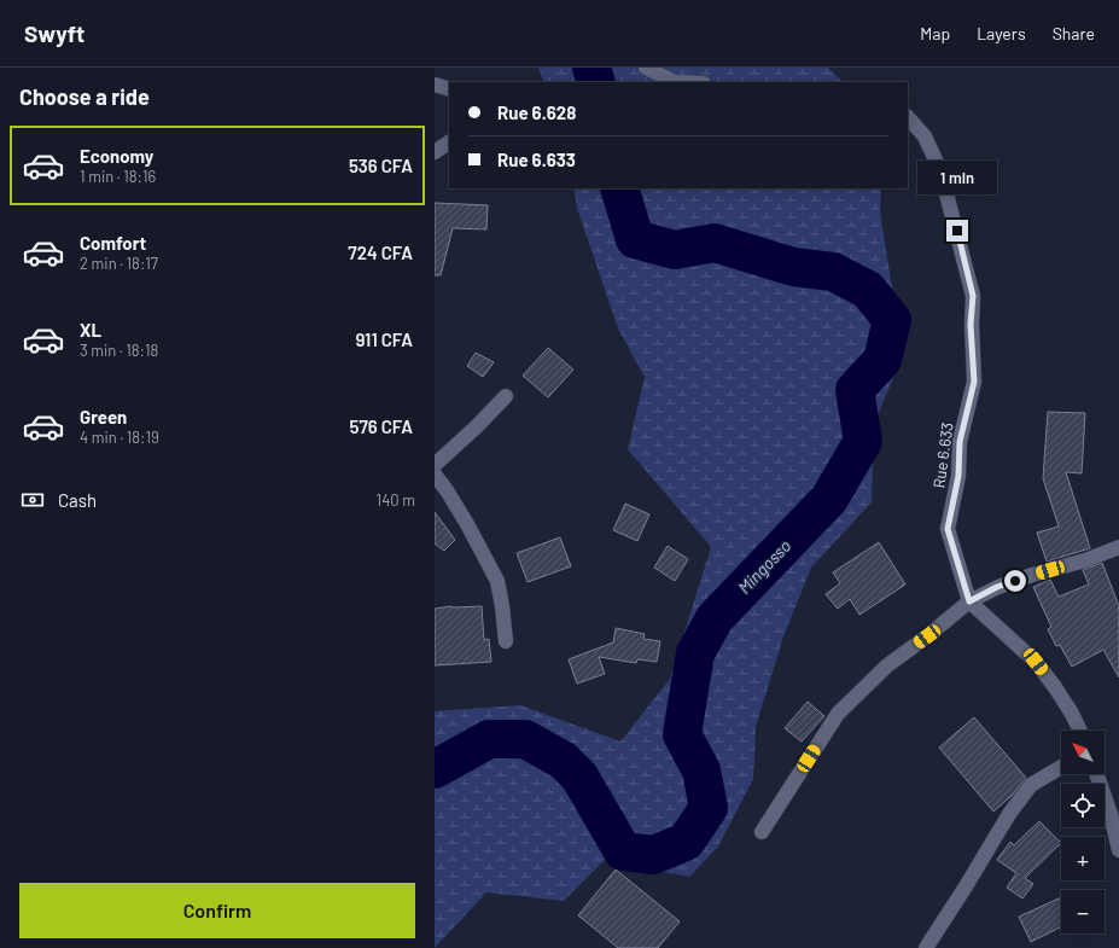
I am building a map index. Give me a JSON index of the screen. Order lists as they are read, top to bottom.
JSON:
{
  "streets": {
    "street": ["Rue 6.633"]
  },
  "water": ["Mingosso"],
  "north": "top left",
  "page": {
    "header": "Swyft",
    "nav": ["Map", "Layers", "Share"],
    "heading": "Choose a ride",
    "banner": ["Rue 6.628", "Rue 6.633"],
    "list": [
      {
        "name": "Economy",
        "note": "1 min · 18:16",
        "value": "536 CFA"
      },
      {
        "name": "Comfort",
        "note": "2 min · 18:17",
        "value": "724 CFA"
      },
      {
        "name": "XL",
        "note": "3 min · 18:18",
        "value": "911 CFA"
      },
      {
        "name": "Green",
        "note": "4 min · 18:19",
        "value": "576 CFA"
      }
    ],
    "bubble": "1 min",
    "pay": ["Cash", "140 m"],
    "map_buttons": ["+", "−"],
    "buttons": "Confirm"
  }
}
